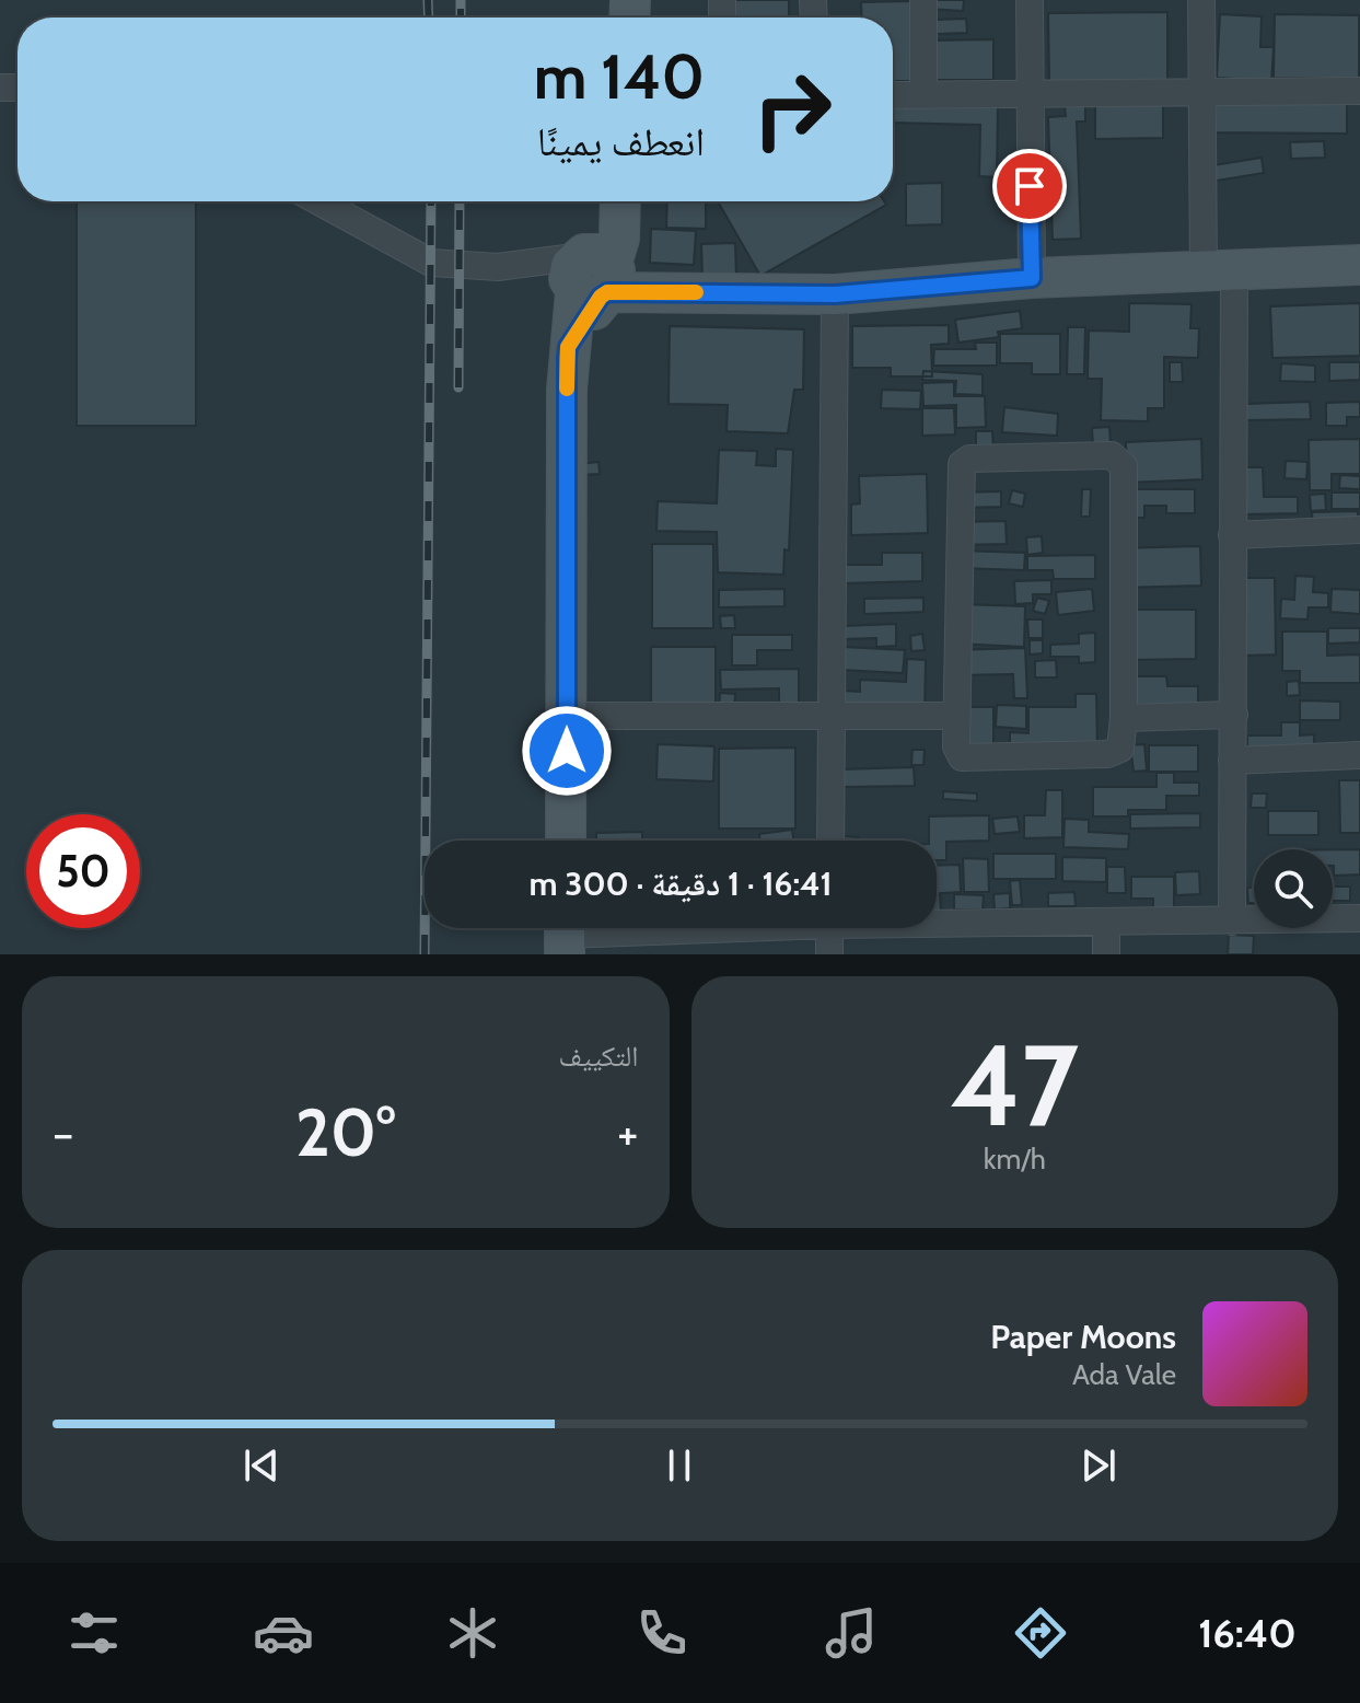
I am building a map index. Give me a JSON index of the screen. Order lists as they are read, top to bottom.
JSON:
{
  "page": {
    "turn": ["140 m", "انعطف يمينًا"],
    "limit": "50",
    "trip": "16:41 · 1 دقيقة · 300 m",
    "tile": [
      ["47", "km/h"],
      "التكييف"
    ],
    "heat": ["−", "20°", "+"],
    "song": ["Paper Moons", "Ada Vale"],
    "tabs": "16:40"
  }
}
